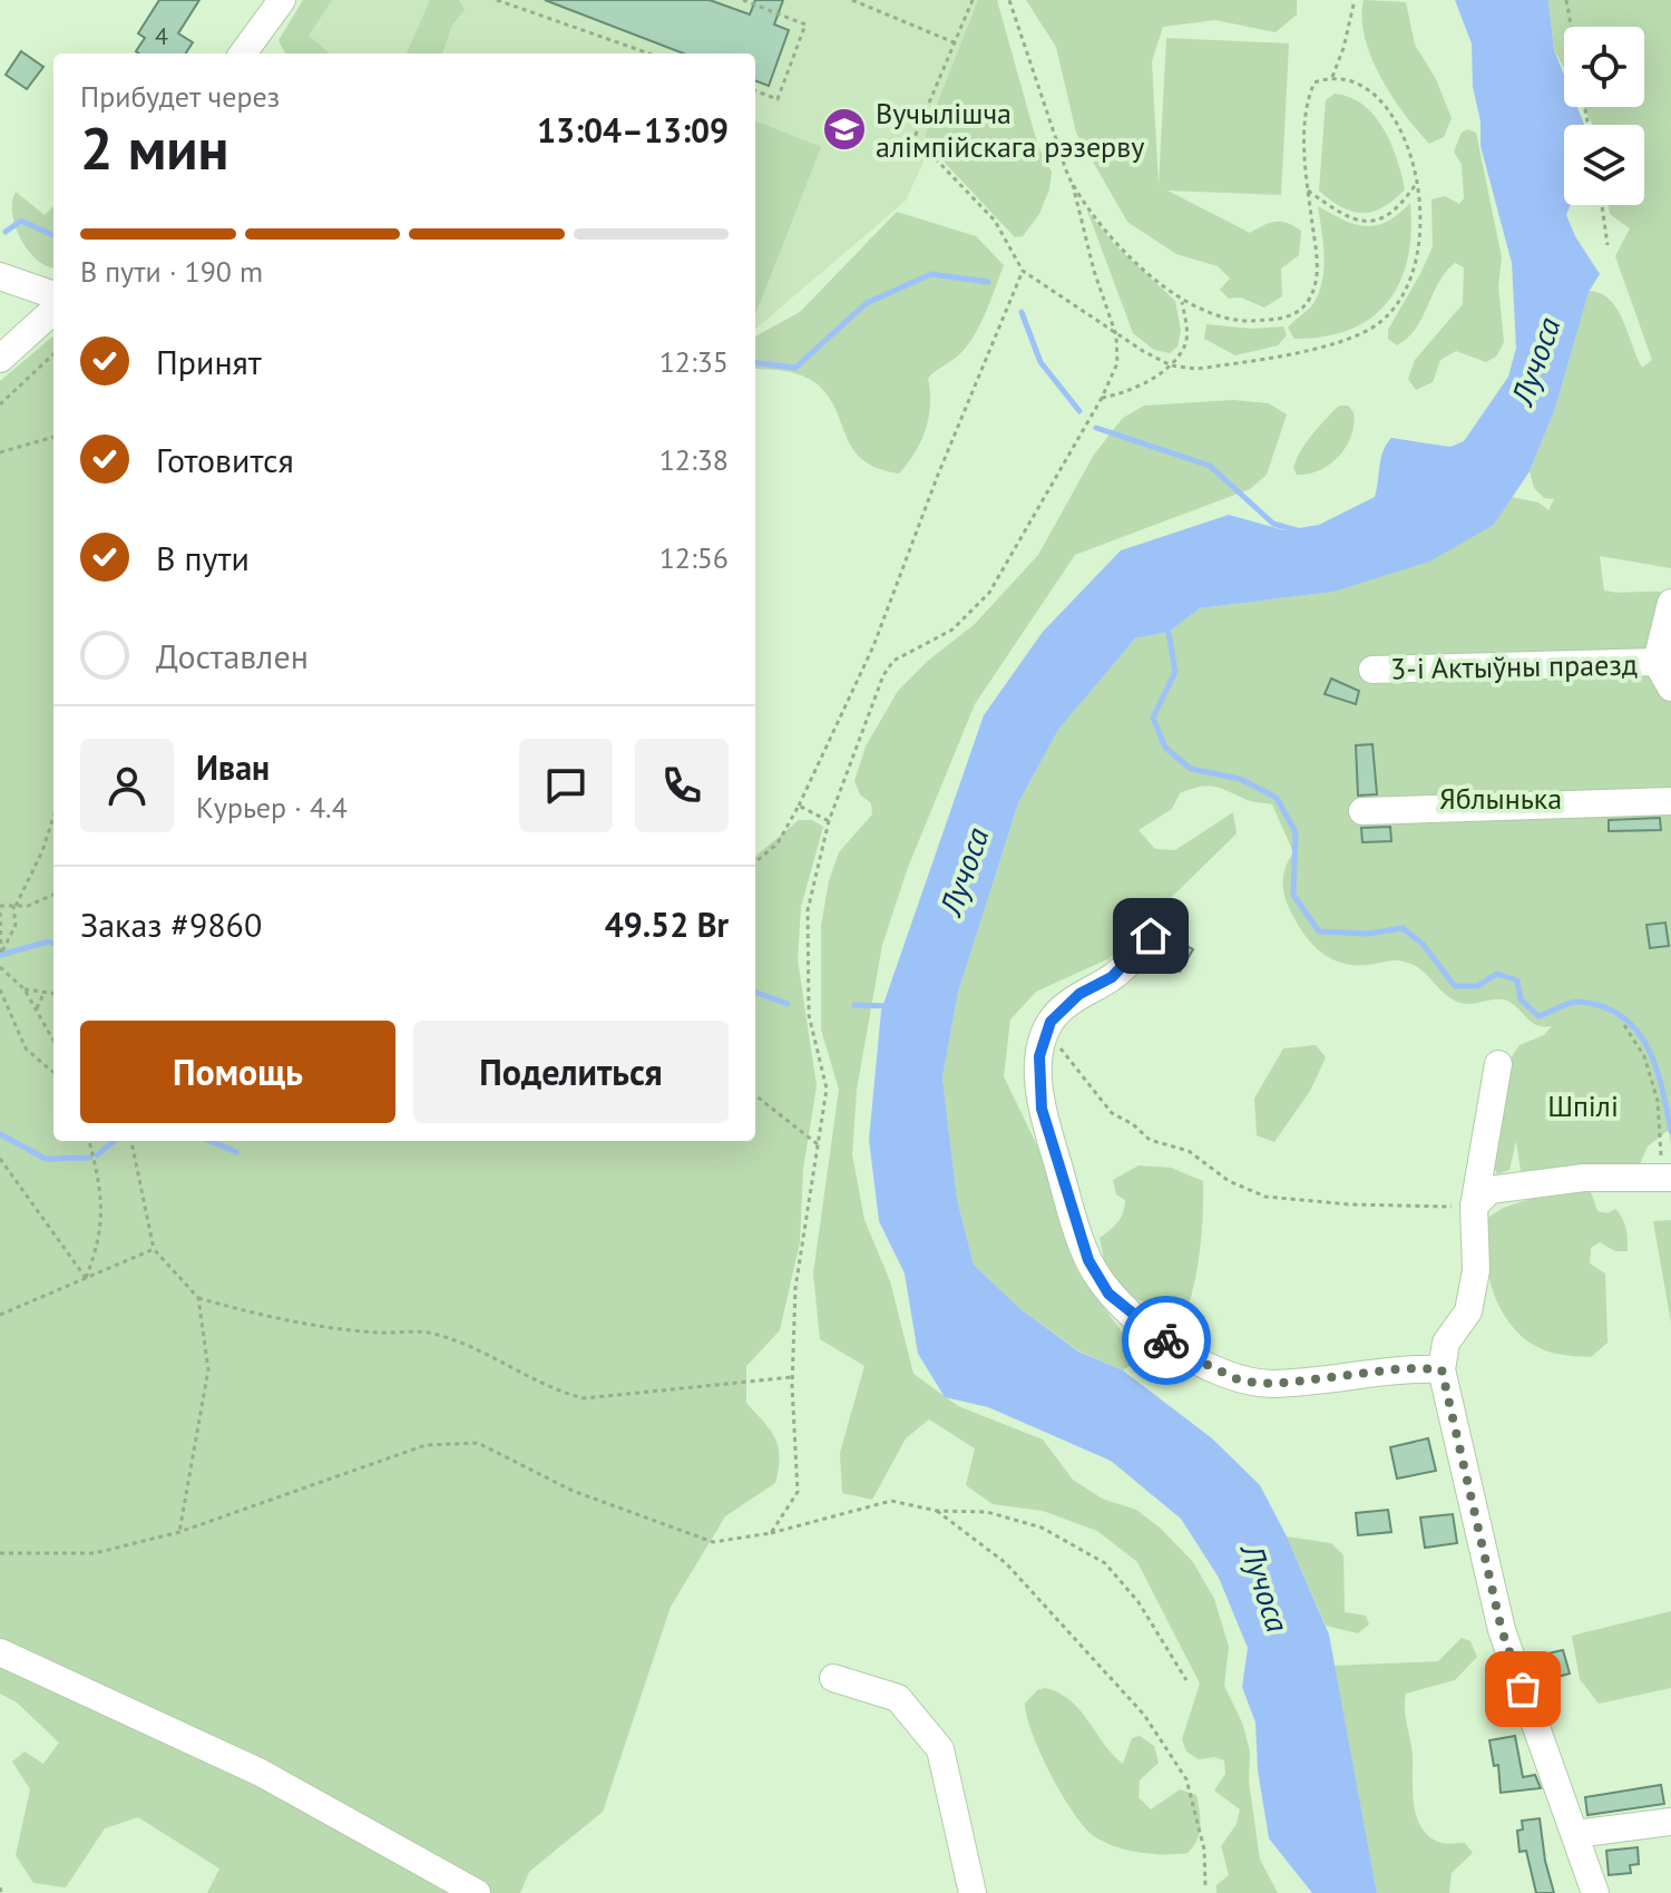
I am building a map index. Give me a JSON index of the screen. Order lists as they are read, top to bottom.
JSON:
{
  "streets": {
    "street": ["3-і Актыўны праезд"]
  },
  "water": ["Лучоса"],
  "parks": ["Яблынька", "Шпілі"],
  "places": {
    "school or university": ["Вучылішча алімпійскага рэзерву"]
  },
  "house_numbers": ["4"],
  "page": {
    "heading": ["2 мин", "Прибудет через", "13:04–13:09"],
    "panel": [
      "Иван",
      "Курьер · 4.4",
      "Заказ #9860",
      "49.52 Br"
    ],
    "bar": "В пути · 190 m",
    "list": [
      ["Принят", "12:35"],
      ["Готовится", "12:38"],
      ["В пути", "12:56"],
      "Доставлен"
    ],
    "buttons": ["Помощь", "Поделиться"]
  }
}
